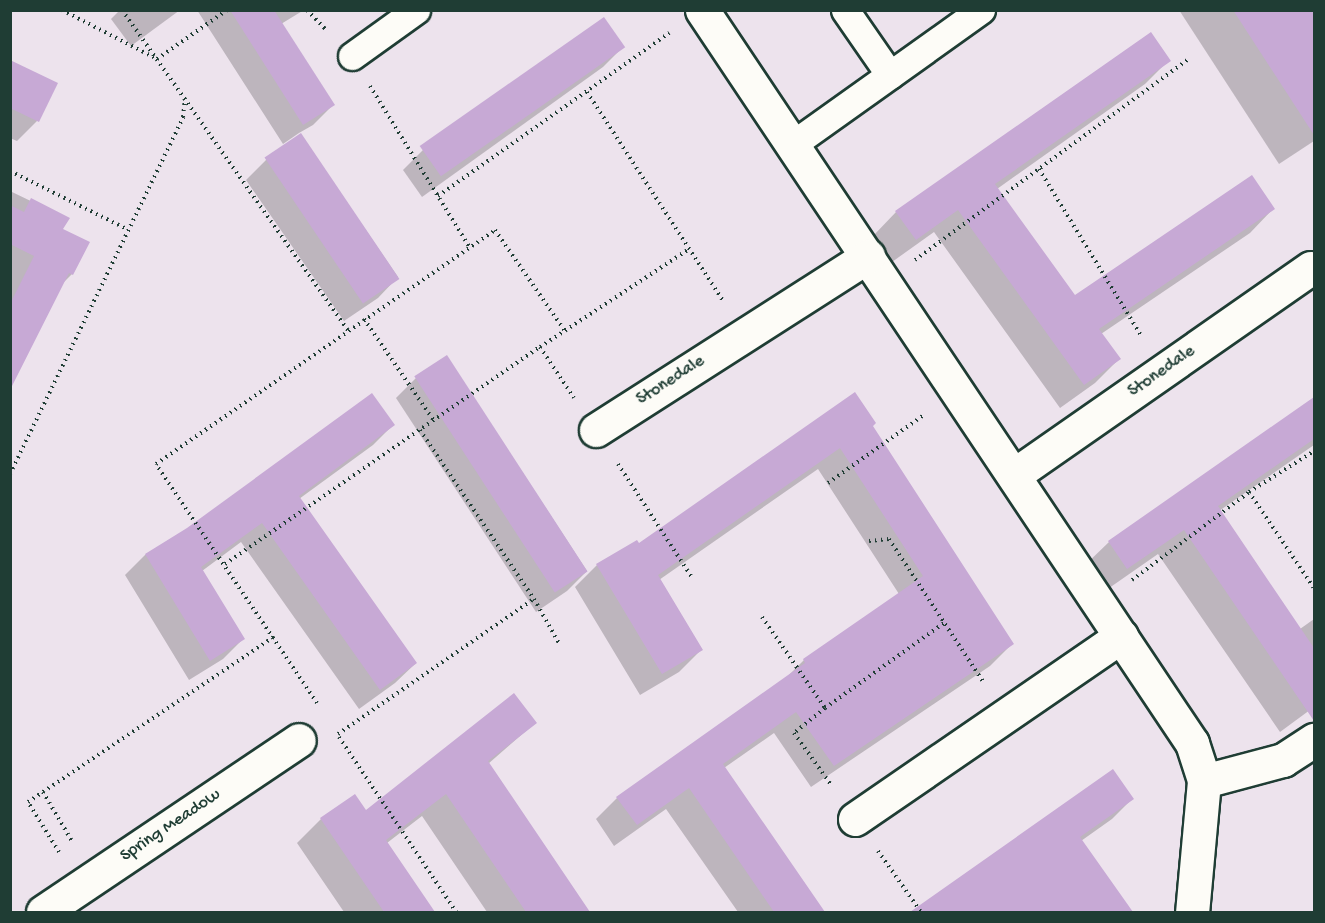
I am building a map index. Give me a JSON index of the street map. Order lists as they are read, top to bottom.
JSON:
{
  "streets": {
    "street": ["Stonedale", "Spring Meadow"]
  }
}
